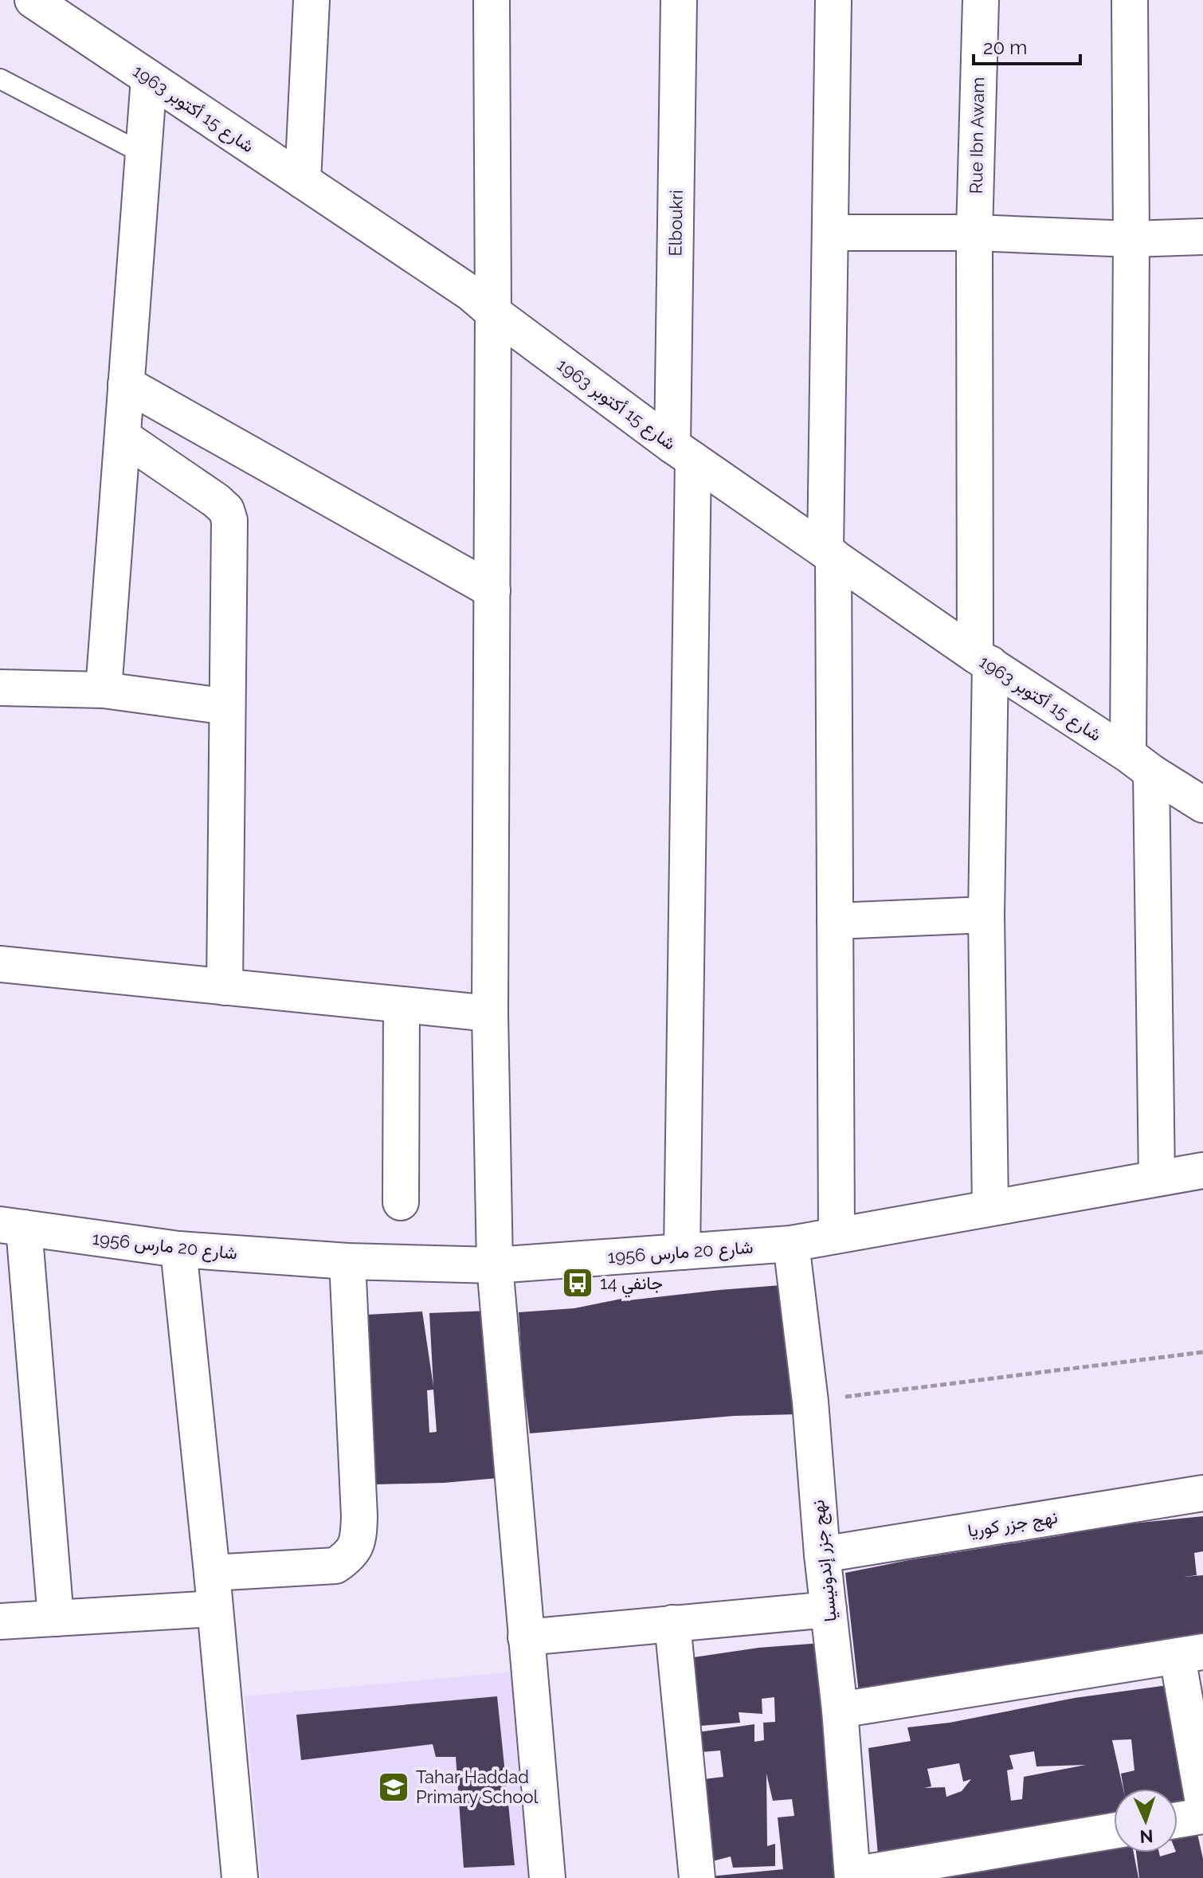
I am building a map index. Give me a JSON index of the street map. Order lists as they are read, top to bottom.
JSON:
{
  "streets": {
    "street": [
      "شارع 15 أكتوبر 1963",
      "Rue Ibn Awam",
      "Elboukri",
      "شارع 20 مارس 1956",
      "نهج جزر كوريا",
      "نهج جزر إندونيسيا"
    ]
  },
  "crossings": [
    ["شارع 15 أكتوبر 1963", "Rue Ibn Awam"],
    ["شارع 15 أكتوبر 1963", "Elboukri"],
    ["Rue Ibn Awam", "شارع 20 مارس 1956"],
    ["Elboukri", "شارع 20 مارس 1956"],
    ["شارع 20 مارس 1956", "نهج جزر إندونيسيا"],
    ["نهج جزر كوريا", "نهج جزر إندونيسيا"]
  ],
  "places": {
    "bus stop": ["14 جانفي"],
    "school or university": ["Tahar Haddad Primary School"]
  },
  "scale_bar": "20 m",
  "north": "bottom"
}
